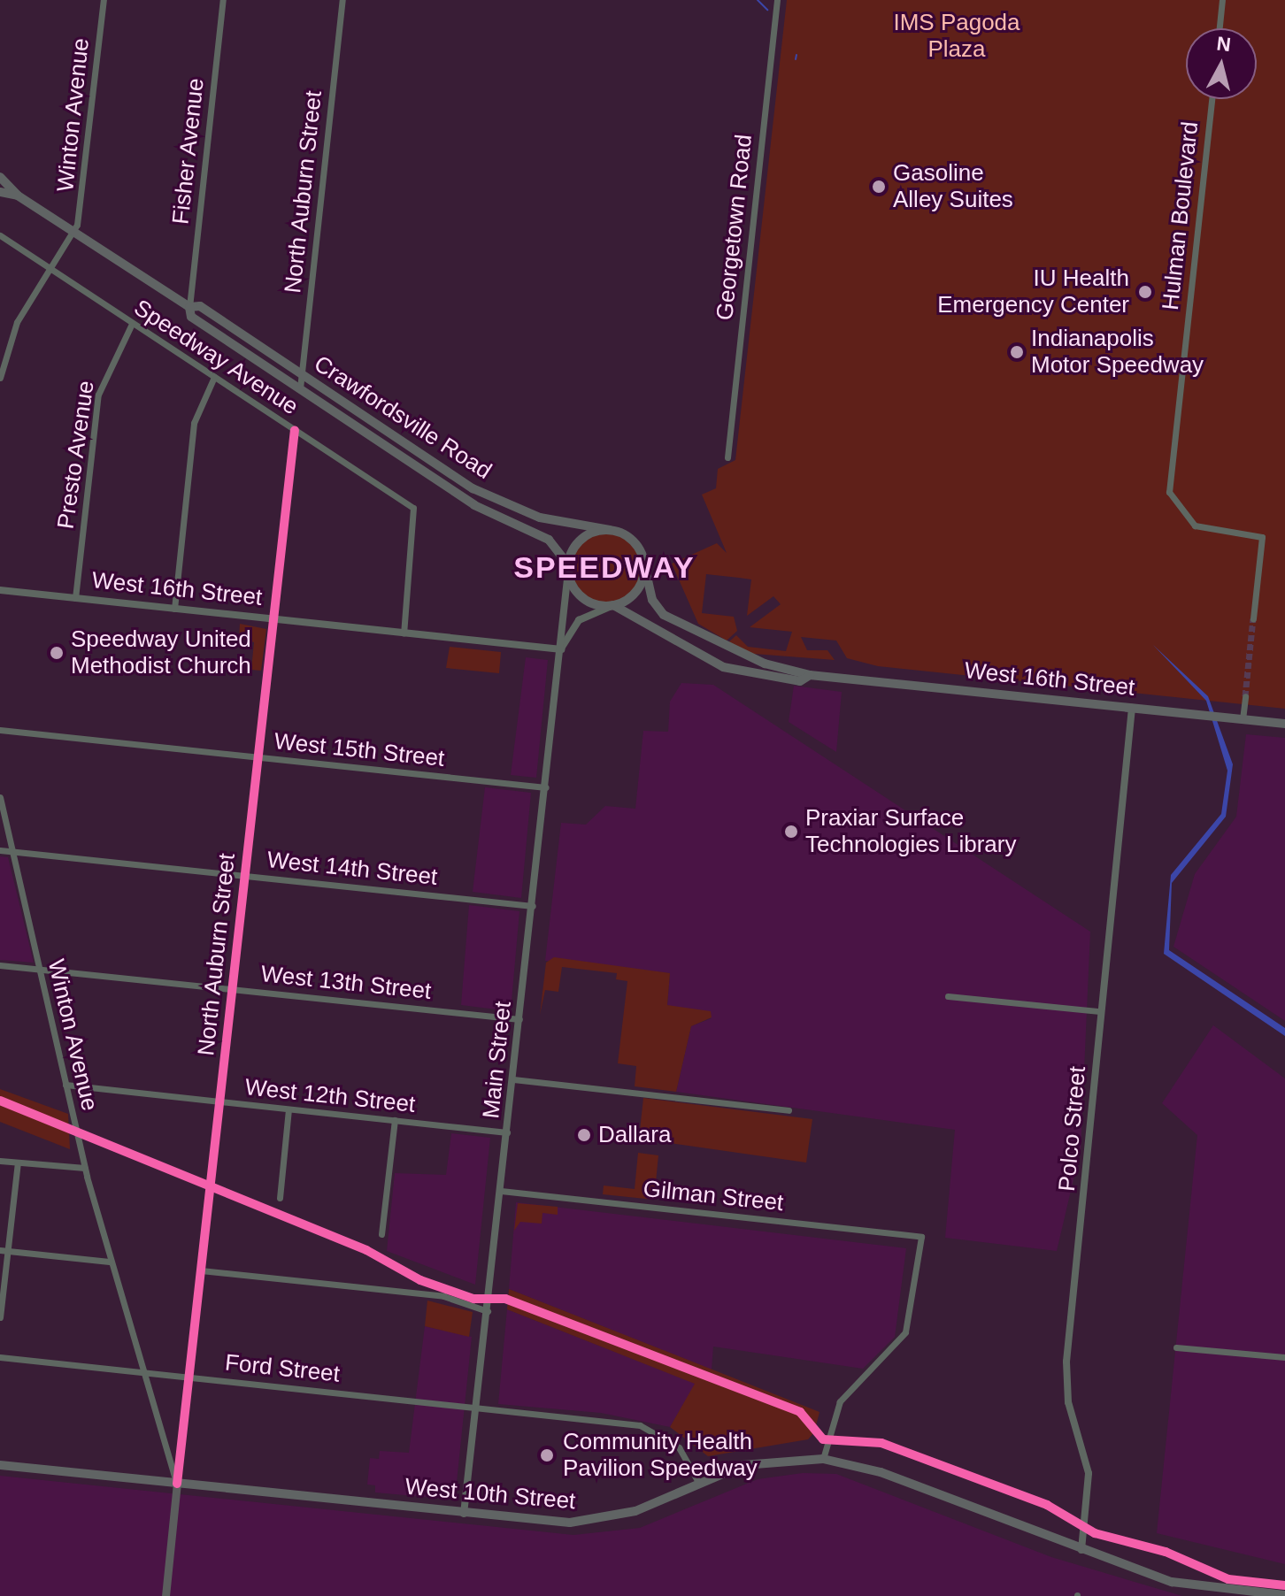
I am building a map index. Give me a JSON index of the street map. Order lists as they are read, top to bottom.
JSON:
{
  "streets": {
    "main road": ["Crawfordsville Road", "West 16th Street", "West 10th Street"],
    "street": [
      "Winton Avenue",
      "Fisher Avenue",
      "North Auburn Street",
      "Hulman Boulevard",
      "Georgetown Road",
      "Speedway Avenue",
      "Presto Avenue",
      "West 15th Street",
      "West 14th Street",
      "West 13th Street",
      "Main Street",
      "West 12th Street",
      "Polco Street",
      "Gilman Street",
      "Ford Street"
    ]
  },
  "crossings": [
    ["Winton Avenue", "North Auburn Street"],
    ["Winton Avenue", "Crawfordsville Road"],
    ["Winton Avenue", "West 14th Street"],
    ["Winton Avenue", "West 13th Street"],
    ["Winton Avenue", "West 12th Street"],
    ["Winton Avenue", "Ford Street"],
    ["Winton Avenue", "West 10th Street"],
    ["Fisher Avenue", "Crawfordsville Road"],
    ["North Auburn Street", "Speedway Avenue"],
    ["North Auburn Street", "Crawfordsville Road"],
    ["North Auburn Street", "West 16th Street"],
    ["North Auburn Street", "West 15th Street"],
    ["North Auburn Street", "West 14th Street"],
    ["North Auburn Street", "West 13th Street"],
    ["North Auburn Street", "West 12th Street"],
    ["North Auburn Street", "Ford Street"],
    ["North Auburn Street", "West 10th Street"],
    ["Speedway Avenue", "Presto Avenue"],
    ["Speedway Avenue", "West 16th Street"],
    ["Crawfordsville Road", "West 16th Street"],
    ["Crawfordsville Road", "Main Street"],
    ["Presto Avenue", "West 16th Street"],
    ["West 16th Street", "Main Street"],
    ["West 16th Street", "Polco Street"],
    ["West 15th Street", "Main Street"],
    ["West 14th Street", "Main Street"],
    ["West 13th Street", "Main Street"],
    ["Main Street", "West 12th Street"],
    ["Main Street", "Gilman Street"],
    ["Main Street", "Ford Street"],
    ["Main Street", "West 10th Street"],
    ["Polco Street", "West 10th Street"],
    ["Gilman Street", "West 10th Street"],
    ["Ford Street", "West 10th Street"]
  ],
  "districts": ["SPEEDWAY"],
  "parks": ["IMS Pagoda Plaza"],
  "places": [
    "Gasoline Alley Suites",
    "IU Health Emergency Center",
    "Indianapolis Motor Speedway",
    "Speedway United Methodist Church",
    "Praxiar Surface Technologies Library",
    "Dallara",
    "Community Health Pavilion Speedway"
  ],
  "north": "top"
}
